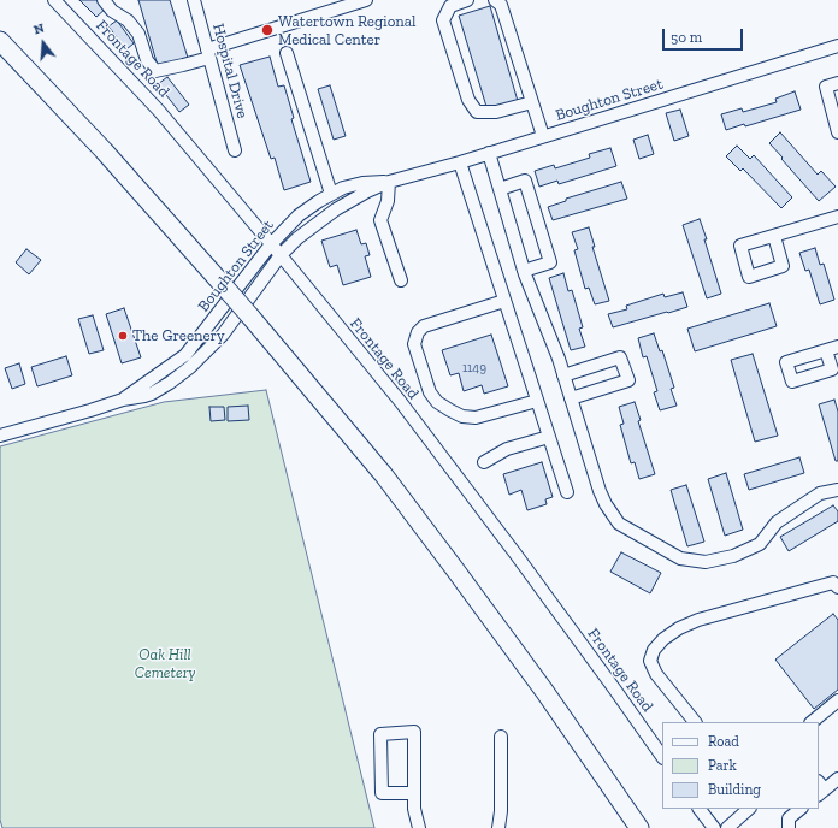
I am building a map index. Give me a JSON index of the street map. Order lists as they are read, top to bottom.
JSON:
{
  "streets": {
    "street": ["Frontage Road", "Hospital Drive", "Boughton Street"]
  },
  "crossings": [
    ["Frontage Road", "Boughton Street"]
  ],
  "parks": ["Oak Hill Cemetery"],
  "places": ["Watertown Regional Medical Center", "The Greenery"],
  "house_numbers": ["1149"],
  "legend": ["Road", "Park", "Building"],
  "scale_bar": "50 m",
  "north": "top"
}
